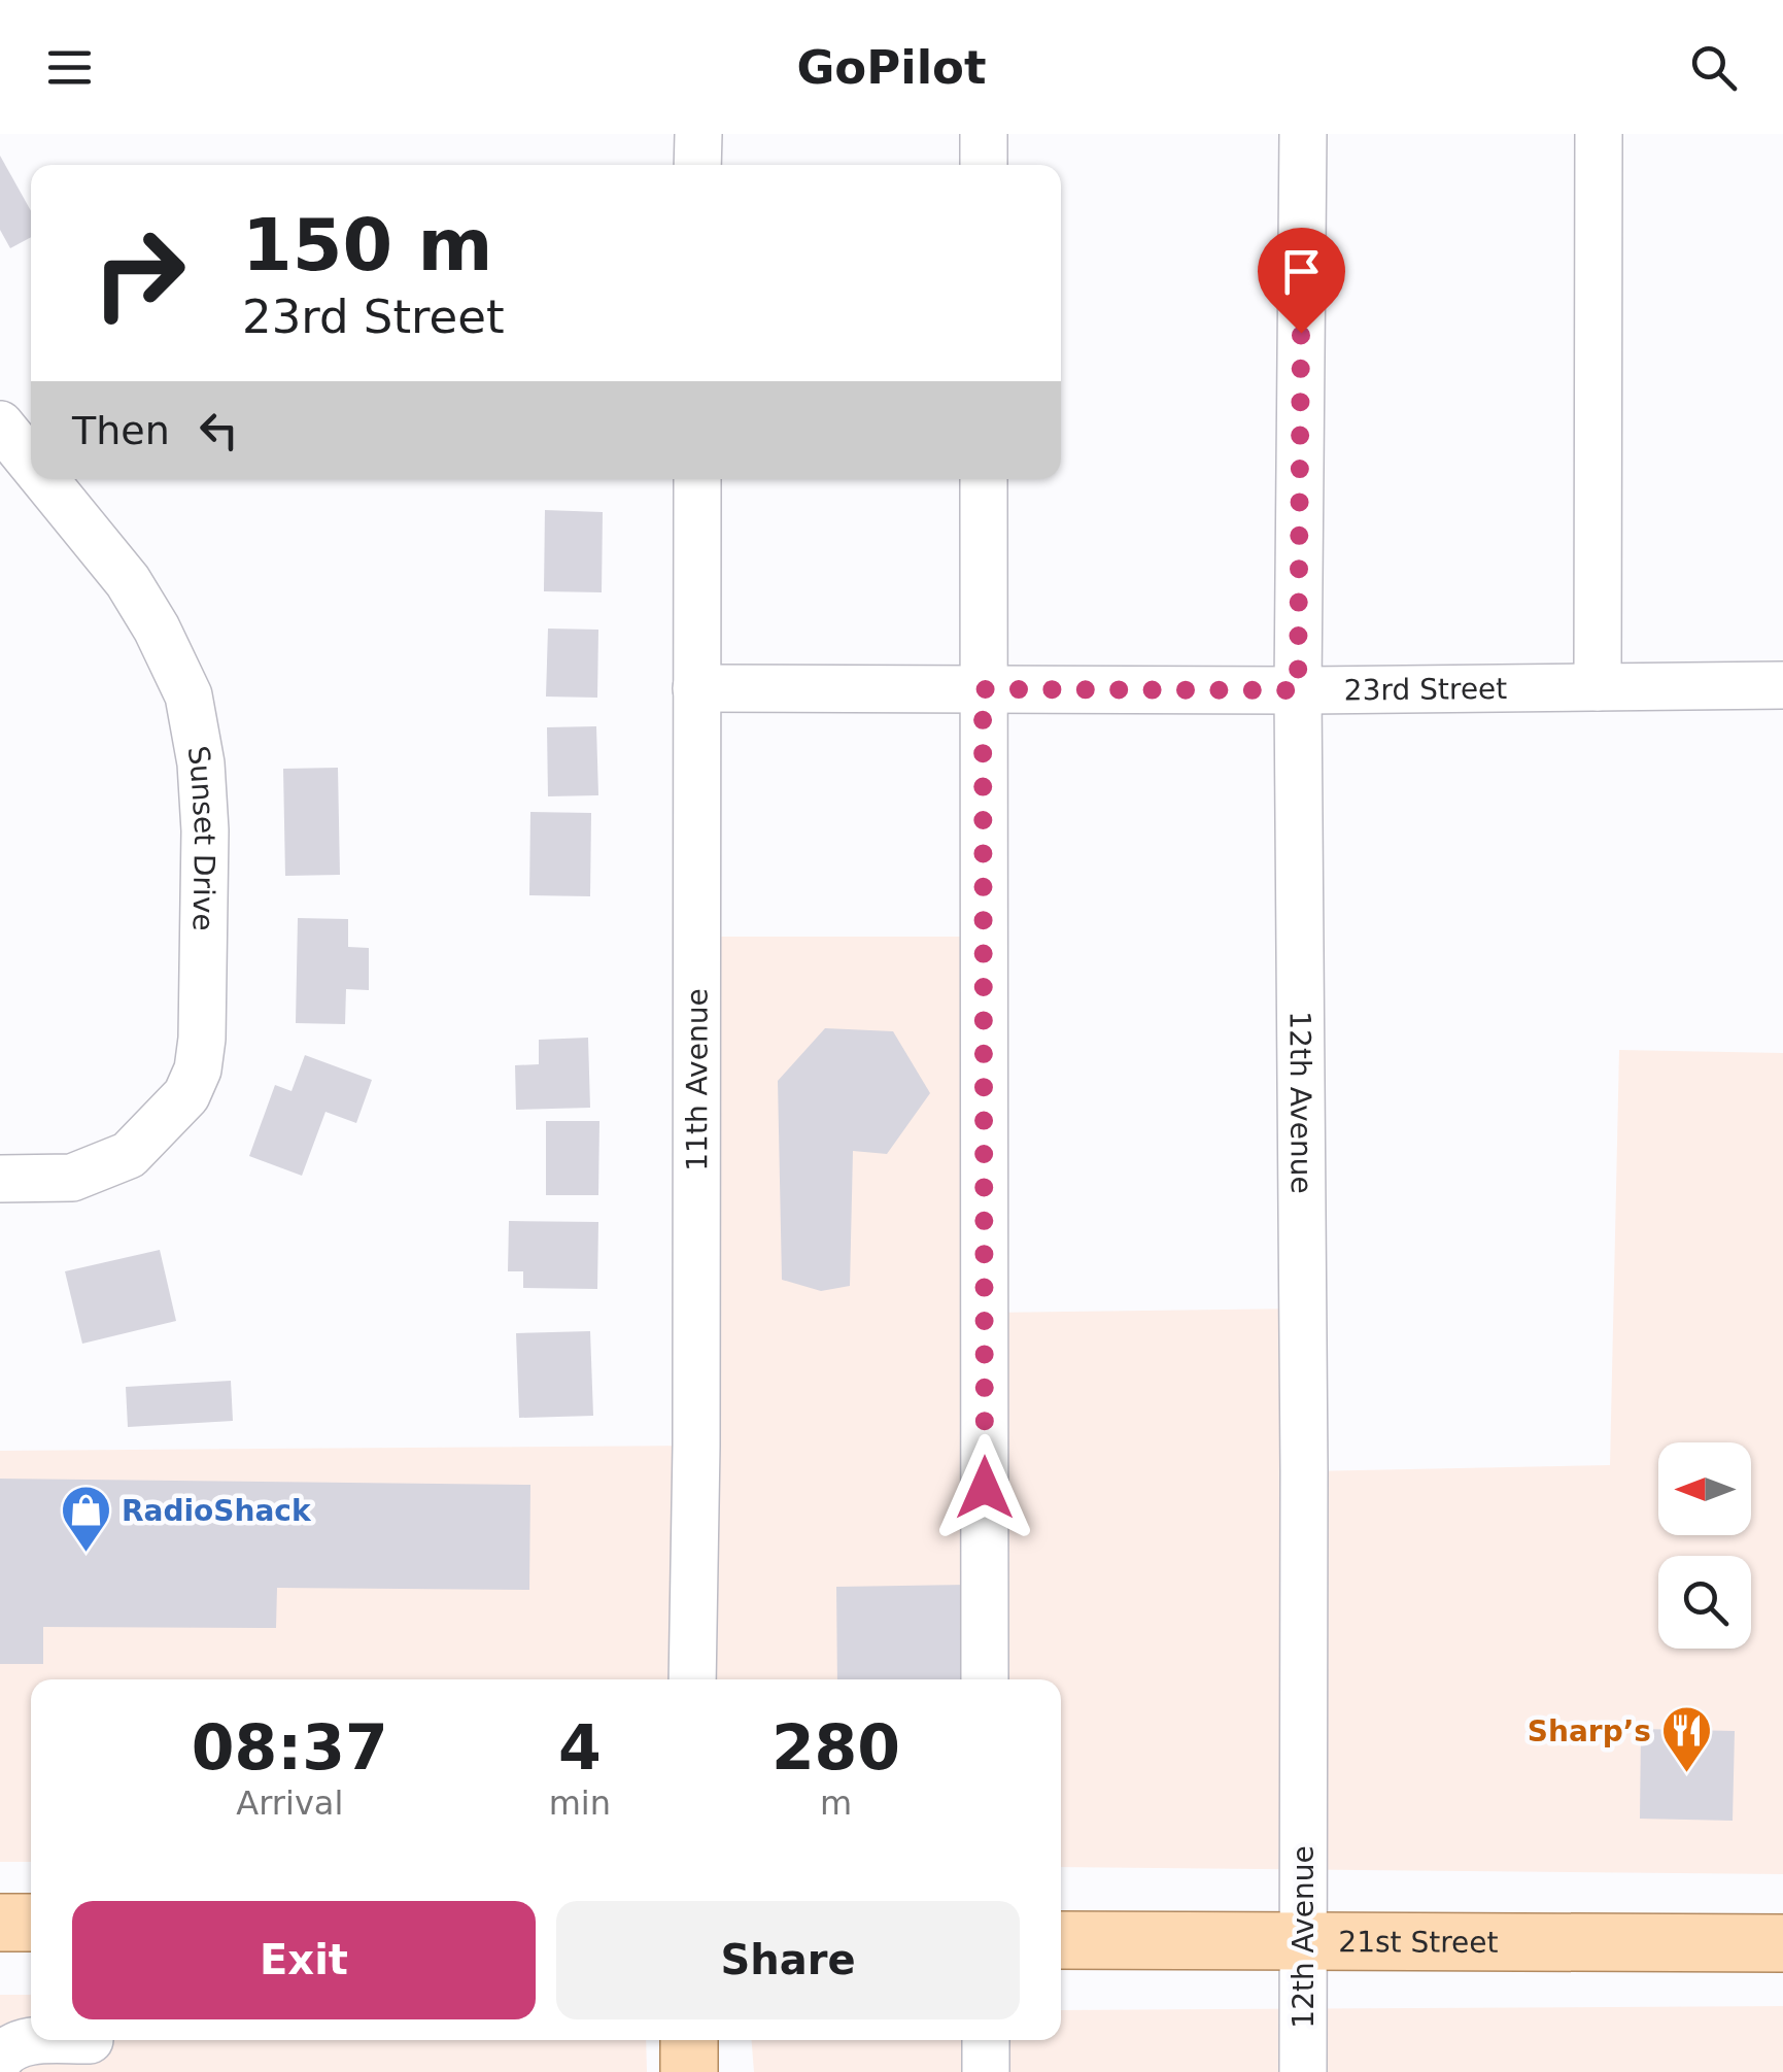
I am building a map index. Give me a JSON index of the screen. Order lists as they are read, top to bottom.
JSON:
{
  "streets": {
    "main road": ["21st Street"],
    "street": [
      "23rd Street",
      "Sunset Drive",
      "11th Avenue",
      "12th Avenue"
    ]
  },
  "crossings": [
    ["23rd Street", "11th Avenue"],
    ["23rd Street", "12th Avenue"],
    ["12th Avenue", "21st Street"]
  ],
  "places": {
    "shop": ["RadioShack"],
    "restaurant": ["Sharp’s"]
  },
  "north": "left",
  "page": {
    "header": "GoPilot",
    "turn": ["150 m", "23rd Street"],
    "then": "Then",
    "eta": [
      "08:37",
      "Arrival",
      "4",
      "min",
      "280",
      "m"
    ],
    "buttons": ["Exit", "Share"]
  }
}
